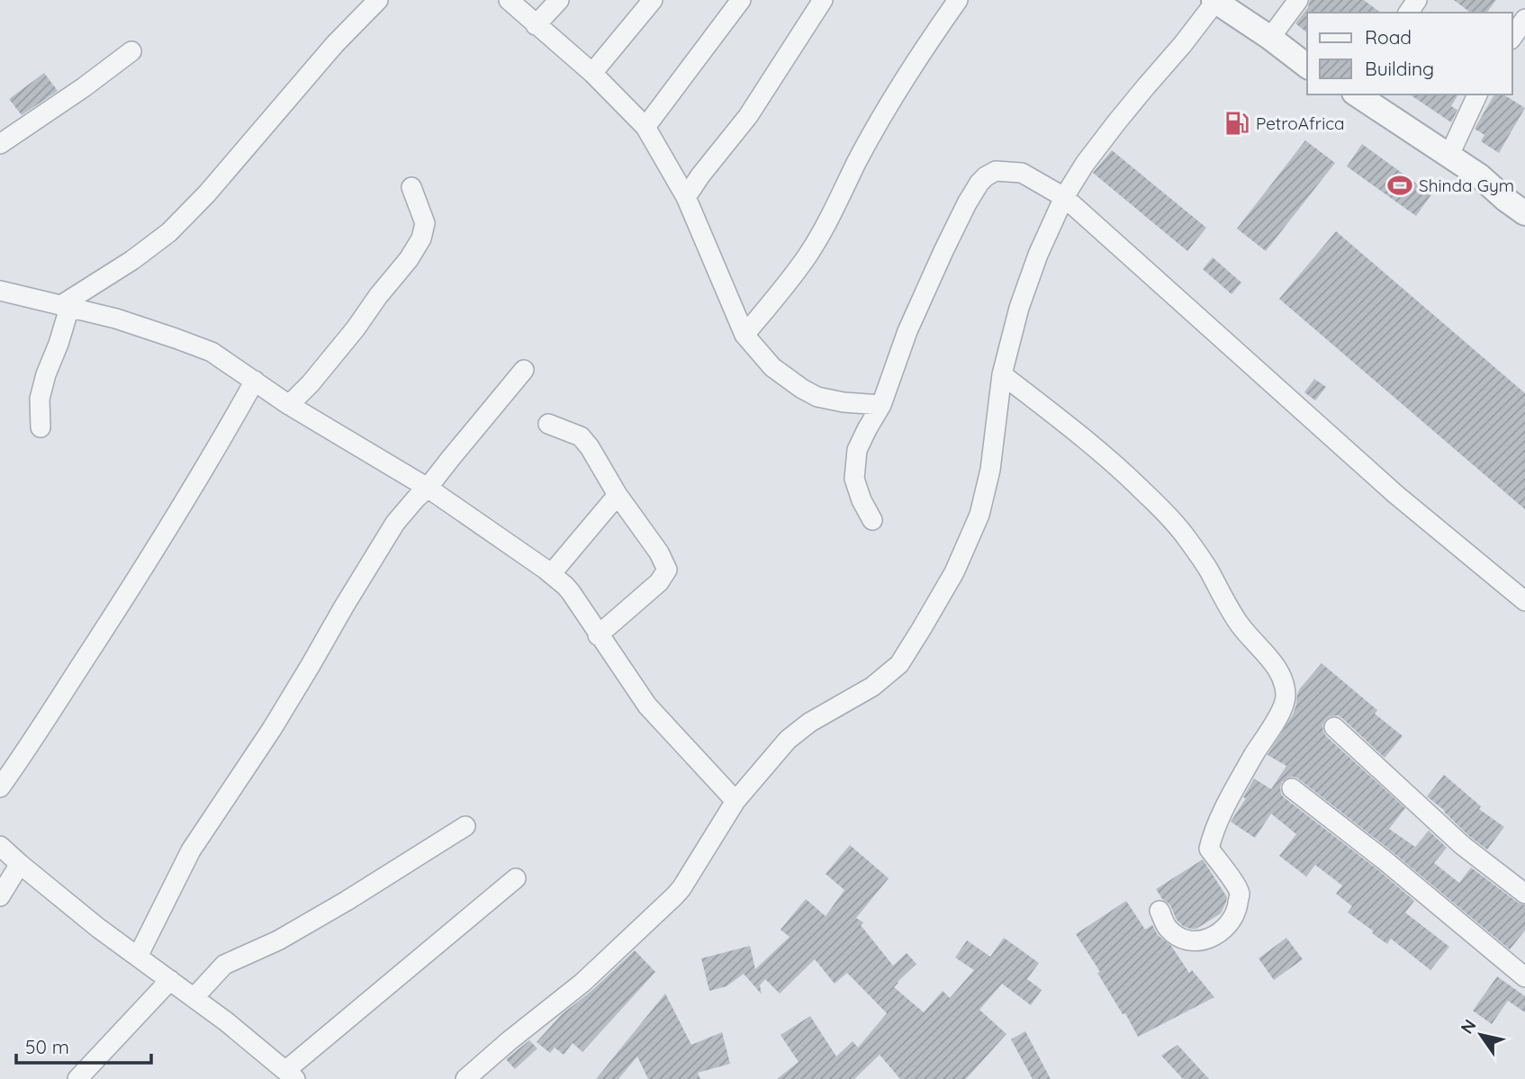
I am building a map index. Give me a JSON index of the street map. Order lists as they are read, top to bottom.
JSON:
{
  "places": {
    "fuel station": ["PetroAfrica"],
    "sports": ["Shinda Gym"]
  },
  "legend": ["Road", "Building"],
  "scale_bar": "50 m",
  "north": "top left"
}
